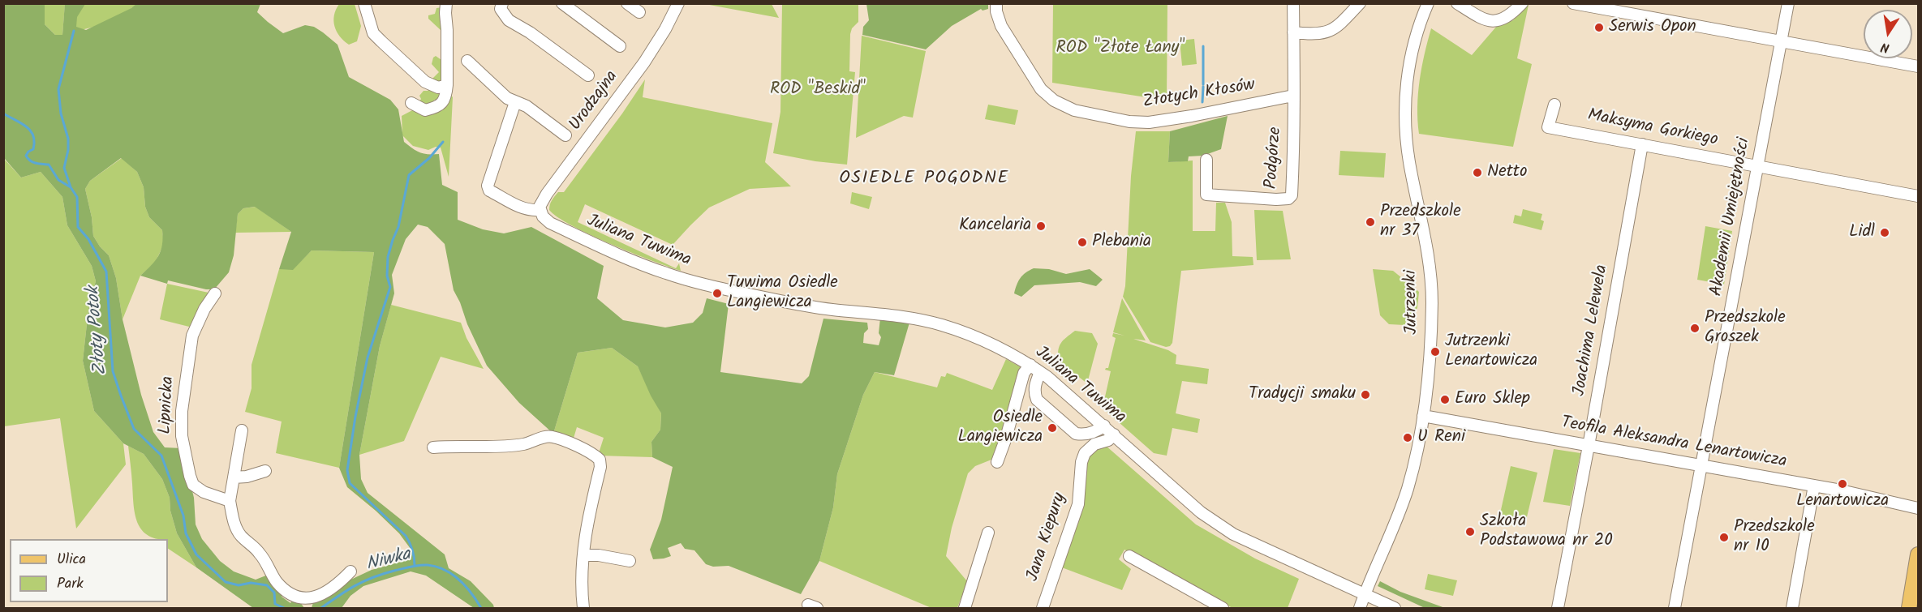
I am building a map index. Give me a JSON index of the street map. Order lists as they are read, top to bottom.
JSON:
{
  "streets": {
    "street": [
      "Złotych Kłosów",
      "Urodzajna",
      "Maksyma Gorkiego",
      "Podgórze",
      "Akademii Umiejętności",
      "Juliana Tuwima",
      "Jutrzenki",
      "Joachima Lelewela",
      "Lipnicka",
      "Teofila Aleksandra Lenartowicza",
      "Jana Kiepury"
    ]
  },
  "crossings": [
    ["Złotych Kłosów", "Podgórze"],
    ["Urodzajna", "Juliana Tuwima"],
    ["Maksyma Gorkiego", "Akademii Umiejętności"],
    ["Maksyma Gorkiego", "Joachima Lelewela"],
    ["Akademii Umiejętności", "Teofila Aleksandra Lenartowicza"],
    ["Juliana Tuwima", "Jutrzenki"],
    ["Juliana Tuwima", "Jana Kiepury"],
    ["Jutrzenki", "Teofila Aleksandra Lenartowicza"],
    ["Joachima Lelewela", "Teofila Aleksandra Lenartowicza"]
  ],
  "districts": ["OSIEDLE POGODNE"],
  "water": ["Złoty Potok", "Niwka"],
  "parks": ["ROD \"Złote Łany\"", "ROD \"Beskid\""],
  "places": [
    "Serwis Opon",
    "Netto",
    "Przedszkole nr 37",
    "Kancelaria",
    "Lidl",
    "Plebania",
    "Tuwima Osiedle Langiewicza",
    "Przedszkole Groszek",
    "Jutrzenki Lenartowicza",
    "Tradycji smaku",
    "Euro Sklep",
    "Osiedle Langiewicza",
    "U Reni",
    "Lenartowicza",
    "Szkoła Podstawowa nr 20",
    "Przedszkole nr 10"
  ],
  "legend": ["Ulica", "Park"],
  "north": "bottom"
}
